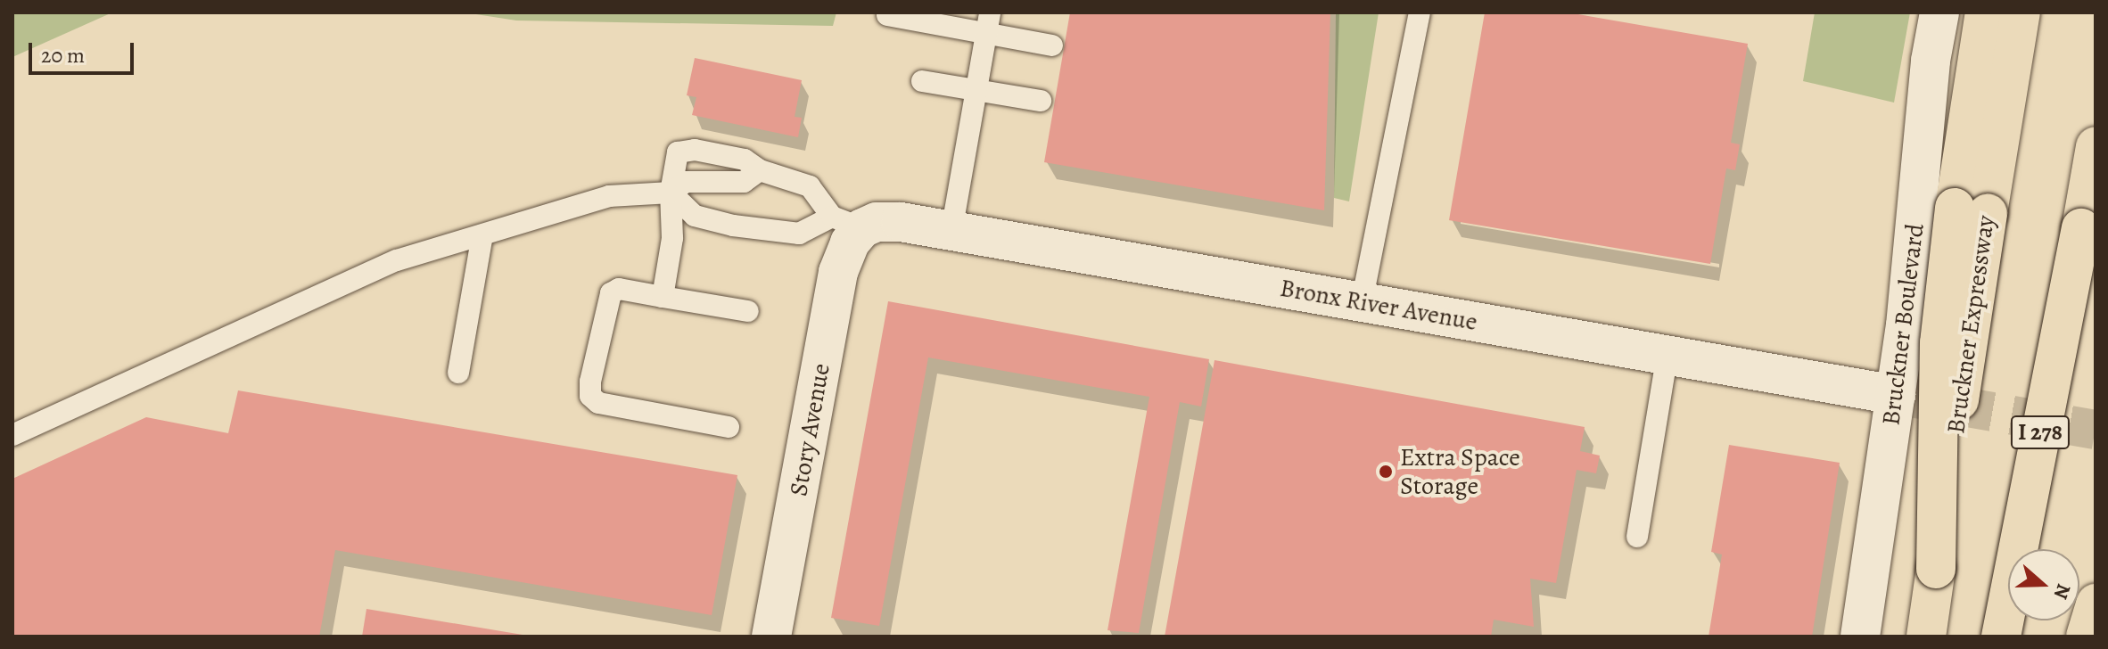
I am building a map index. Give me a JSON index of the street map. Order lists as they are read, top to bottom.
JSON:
{
  "streets": {
    "highway": ["Bruckner Expressway", "I 278"],
    "street": ["Bronx River Avenue", "Bruckner Boulevard", "Story Avenue"]
  },
  "crossings": [
    ["Bronx River Avenue", "Bruckner Boulevard"],
    ["Bronx River Avenue", "Story Avenue"]
  ],
  "places": ["Extra Space Storage"],
  "scale_bar": "20 m",
  "north": "right"
}
